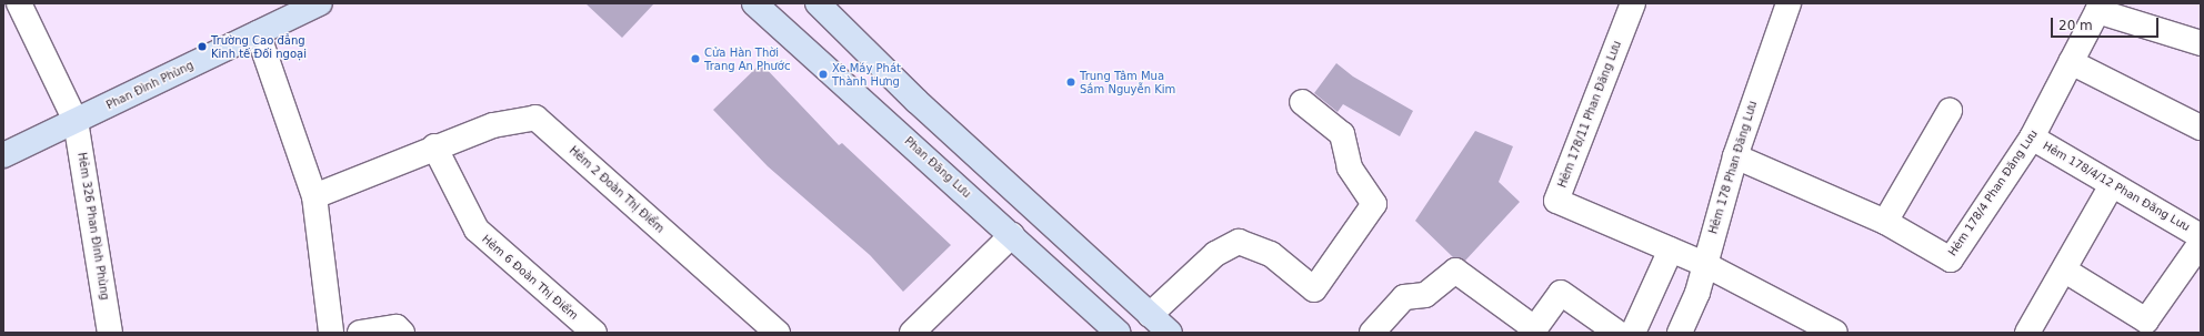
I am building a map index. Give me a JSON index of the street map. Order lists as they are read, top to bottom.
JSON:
{
  "streets": {
    "main road": ["Phan Đình Phùng", "Phan Đăng Lưu"],
    "street": [
      "Hẻm 178/11 Phan Đăng Lưu",
      "Hẻm 178 Phan Đăng Lưu",
      "Hẻm 178/4/12 Phan Đăng Lưu",
      "Hẻm 2 Đoàn Thị Điểm",
      "Hẻm 178/4 Phan Đăng Lưu",
      "Hẻm 326 Phan Đình Phùng",
      "Hẻm 6 Đoàn Thị Điểm"
    ]
  },
  "crossings": [
    ["Phan Đình Phùng", "Hẻm 326 Phan Đình Phùng"],
    ["Hẻm 178/11 Phan Đăng Lưu", "Hẻm 178 Phan Đăng Lưu"],
    ["Hẻm 178 Phan Đăng Lưu", "Hẻm 178/4 Phan Đăng Lưu"],
    ["Hẻm 178/4/12 Phan Đăng Lưu", "Hẻm 178/4 Phan Đăng Lưu"],
    ["Hẻm 2 Đoàn Thị Điểm", "Hẻm 6 Đoàn Thị Điểm"]
  ],
  "places": [
    "Trường Cao đẳng Kinh tế Đối ngoại",
    "Cửa Hàn Thời Trang An Phước",
    "Xe Máy Phát Thành Hưng",
    "Trung Tâm Mua Sắm Nguyễn Kim"
  ],
  "scale_bar": "20 m"
}
